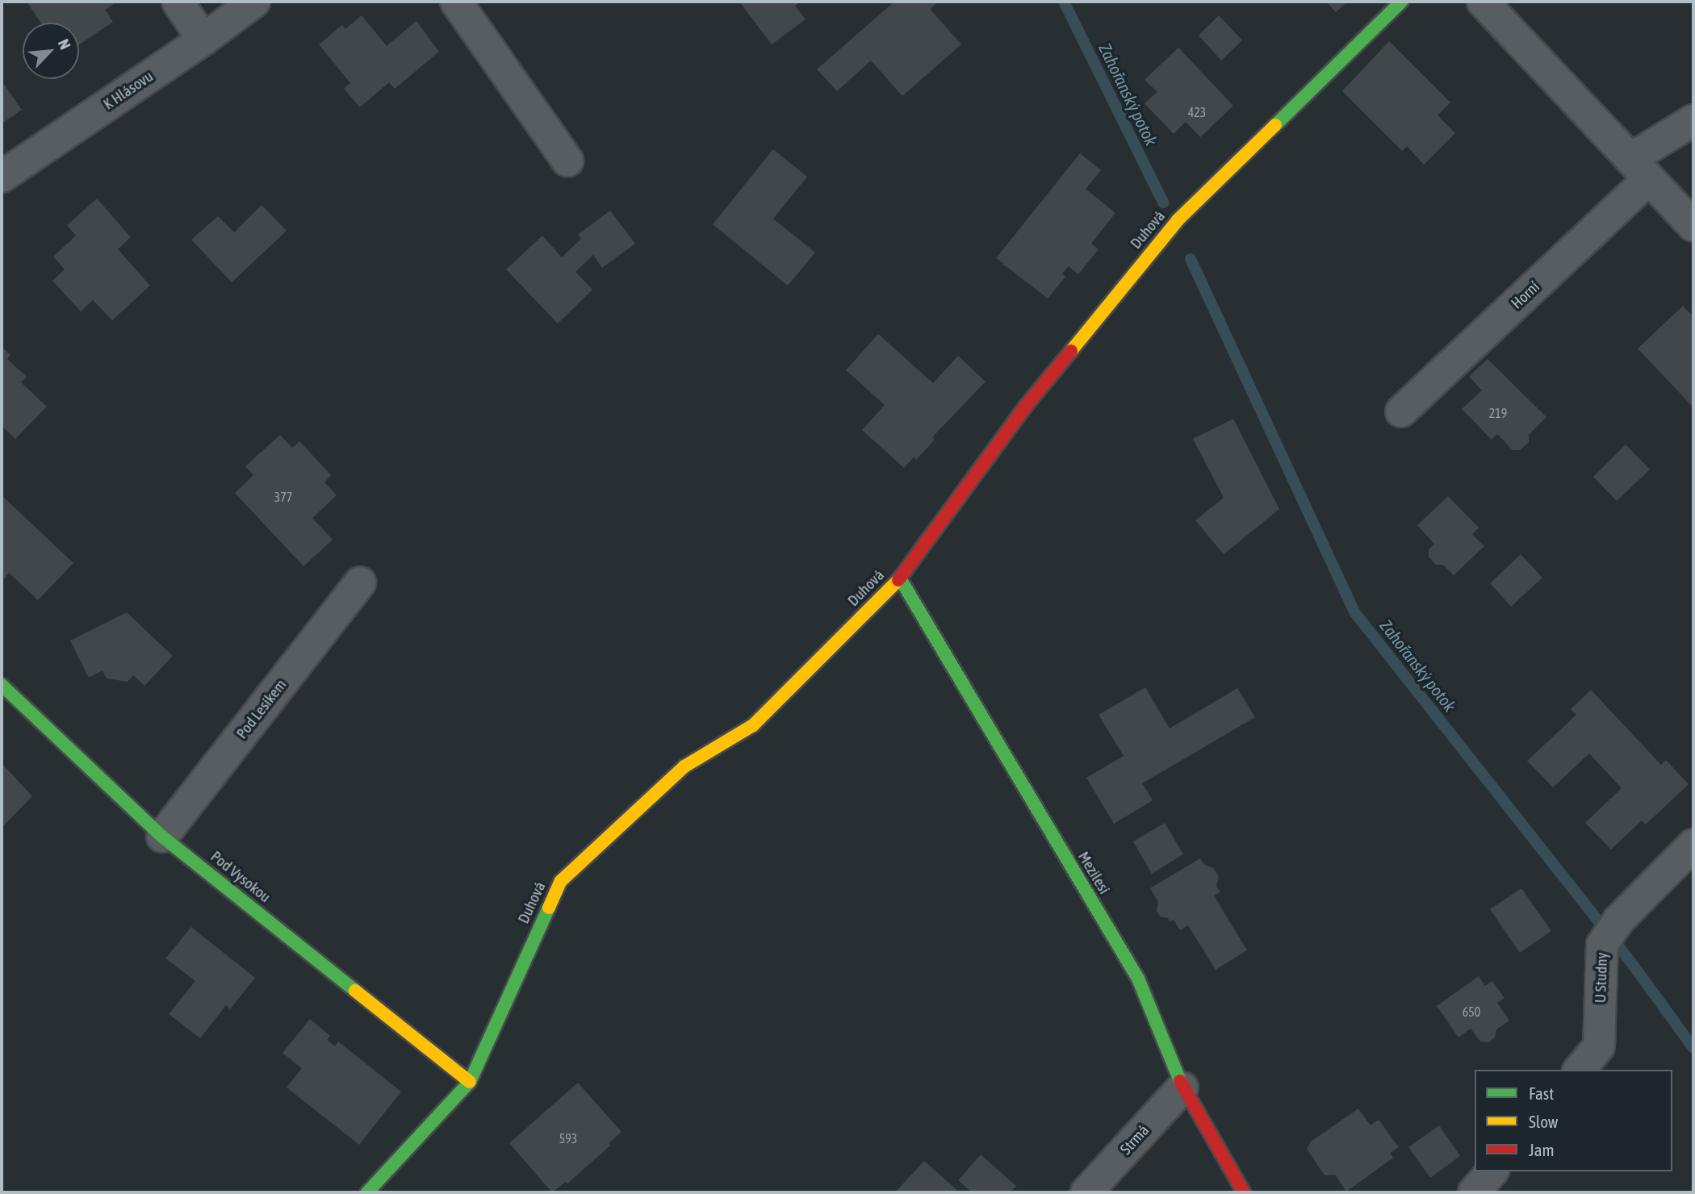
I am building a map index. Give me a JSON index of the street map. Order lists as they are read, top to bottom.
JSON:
{
  "streets": {
    "street": [
      "K Hlásovu",
      "Duhová",
      "Horní",
      "Pod Lesíkem",
      "Mezilesí",
      "Pod Vysokou",
      "U Studny",
      "Strmá"
    ]
  },
  "crossings": [
    ["Duhová", "Mezilesí"],
    ["Duhová", "Pod Vysokou"],
    ["Pod Lesíkem", "Pod Vysokou"],
    ["Mezilesí", "Strmá"]
  ],
  "water": ["Zahořanský potok"],
  "house_numbers": [
    "423",
    "219",
    "377",
    "650",
    "593"
  ],
  "legend": ["Fast", "Slow", "Jam"],
  "north": "top right"
}
